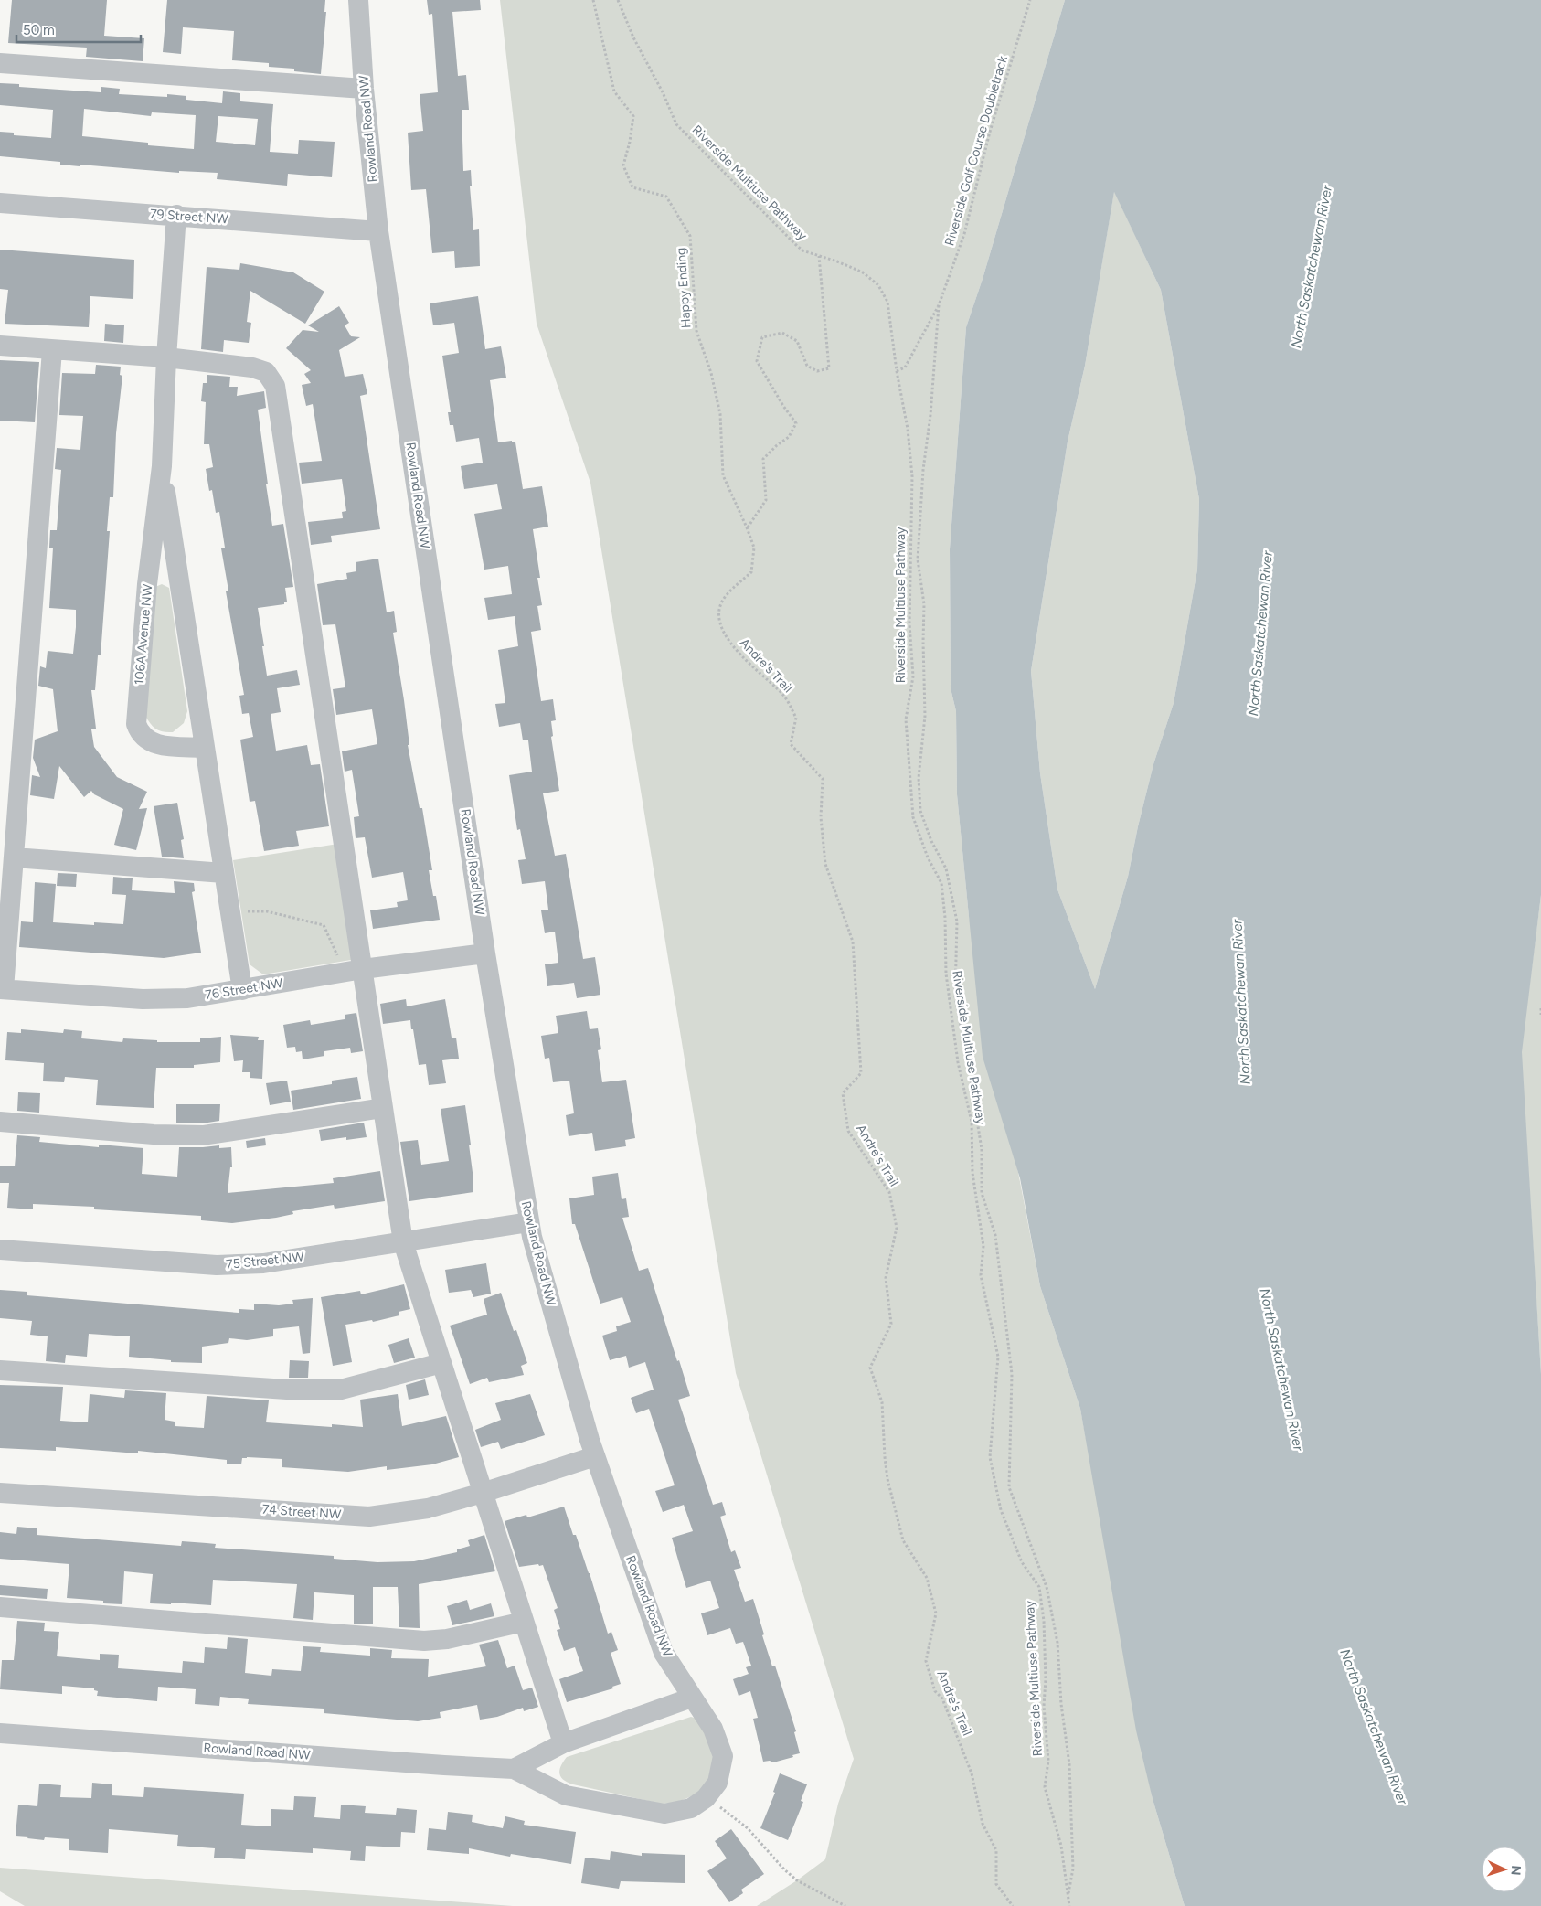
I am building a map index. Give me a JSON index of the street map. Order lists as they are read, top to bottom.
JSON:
{
  "streets": {
    "street": [
      "Rowland Road NW",
      "79 Street NW",
      "106A Avenue NW",
      "76 Street NW",
      "75 Street NW",
      "74 Street NW"
    ],
    "path": [
      "Riverside Golf Course Doubletrack",
      "Riverside Multiuse Pathway",
      "Happy Ending",
      "Andre's Trail"
    ]
  },
  "crossings": [
    ["Rowland Road NW", "79 Street NW"],
    ["Rowland Road NW", "76 Street NW"],
    ["Rowland Road NW", "75 Street NW"],
    ["Rowland Road NW", "74 Street NW"],
    ["79 Street NW", "106A Avenue NW"],
    ["Happy Ending", "Andre's Trail"],
    ["106A Avenue NW", "76 Street NW"]
  ],
  "water": ["North Saskatchewan River"],
  "scale_bar": "50 m",
  "north": "right"
}
